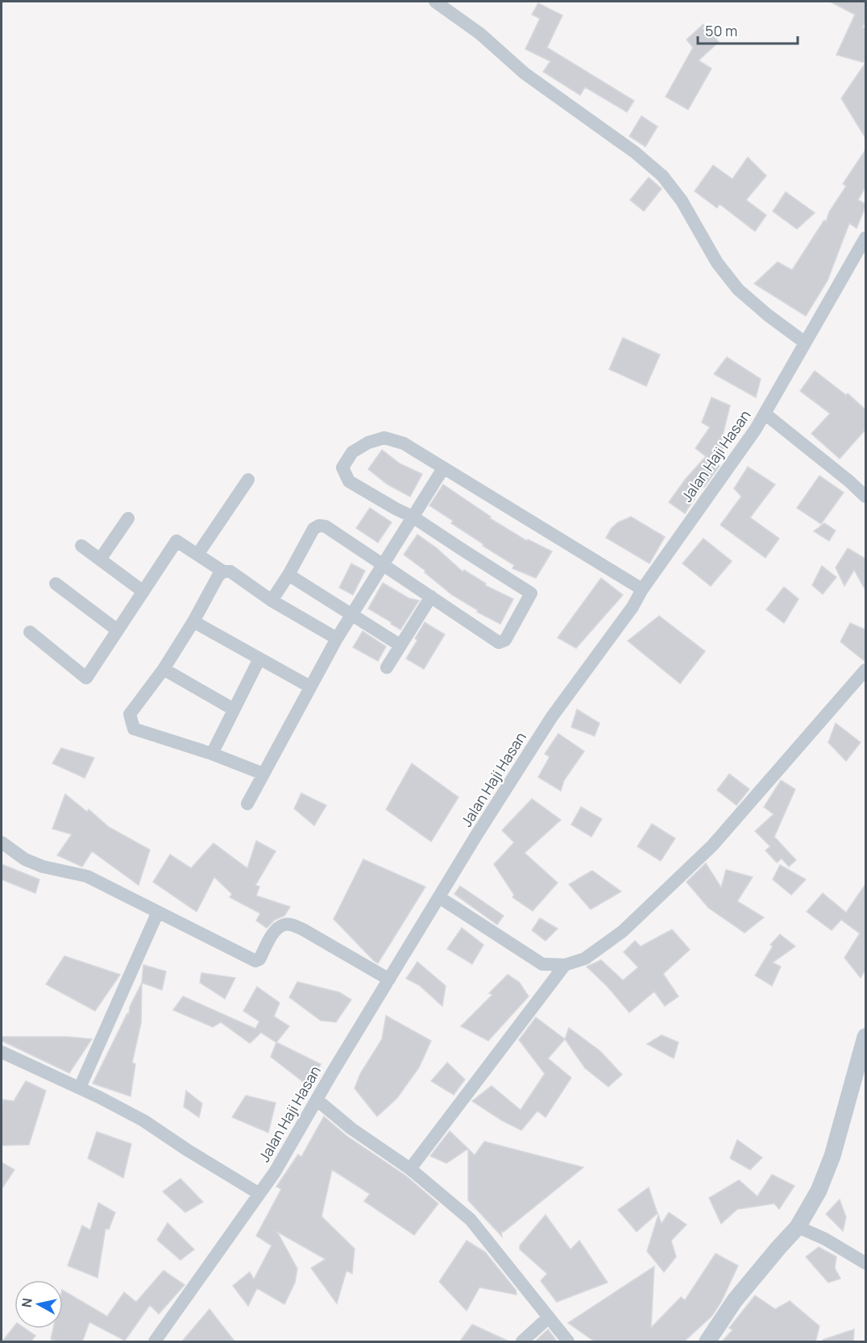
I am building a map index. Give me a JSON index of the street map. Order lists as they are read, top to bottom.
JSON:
{
  "streets": {
    "street": ["Jalan Haji Hasan"]
  },
  "scale_bar": "50 m",
  "north": "left"
}
